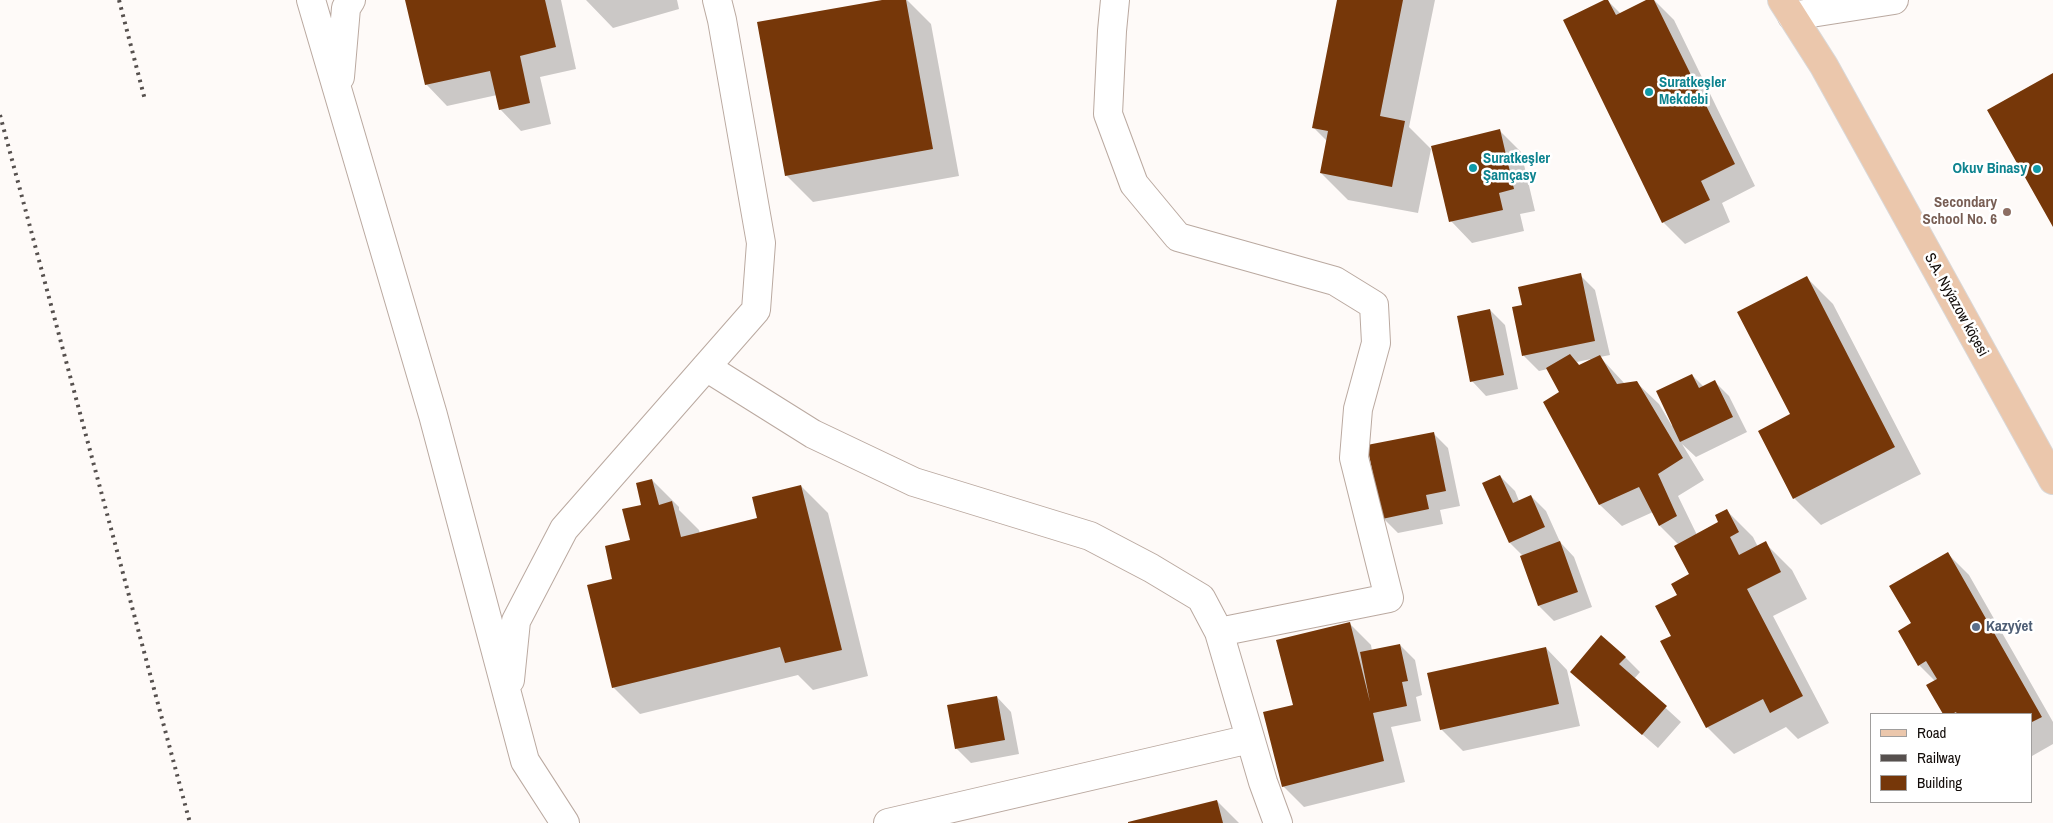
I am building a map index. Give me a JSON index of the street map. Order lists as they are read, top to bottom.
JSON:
{
  "streets": {
    "main road": ["S.A. Nyýazow köçesi"]
  },
  "places": [
    "Suratkeşler Mekdebi",
    "Suratkeşler Şamçasy",
    "Okuv Binasy",
    "Secondary School No. 6",
    "Kazyýet"
  ],
  "legend": ["Road", "Railway", "Building"]
}
